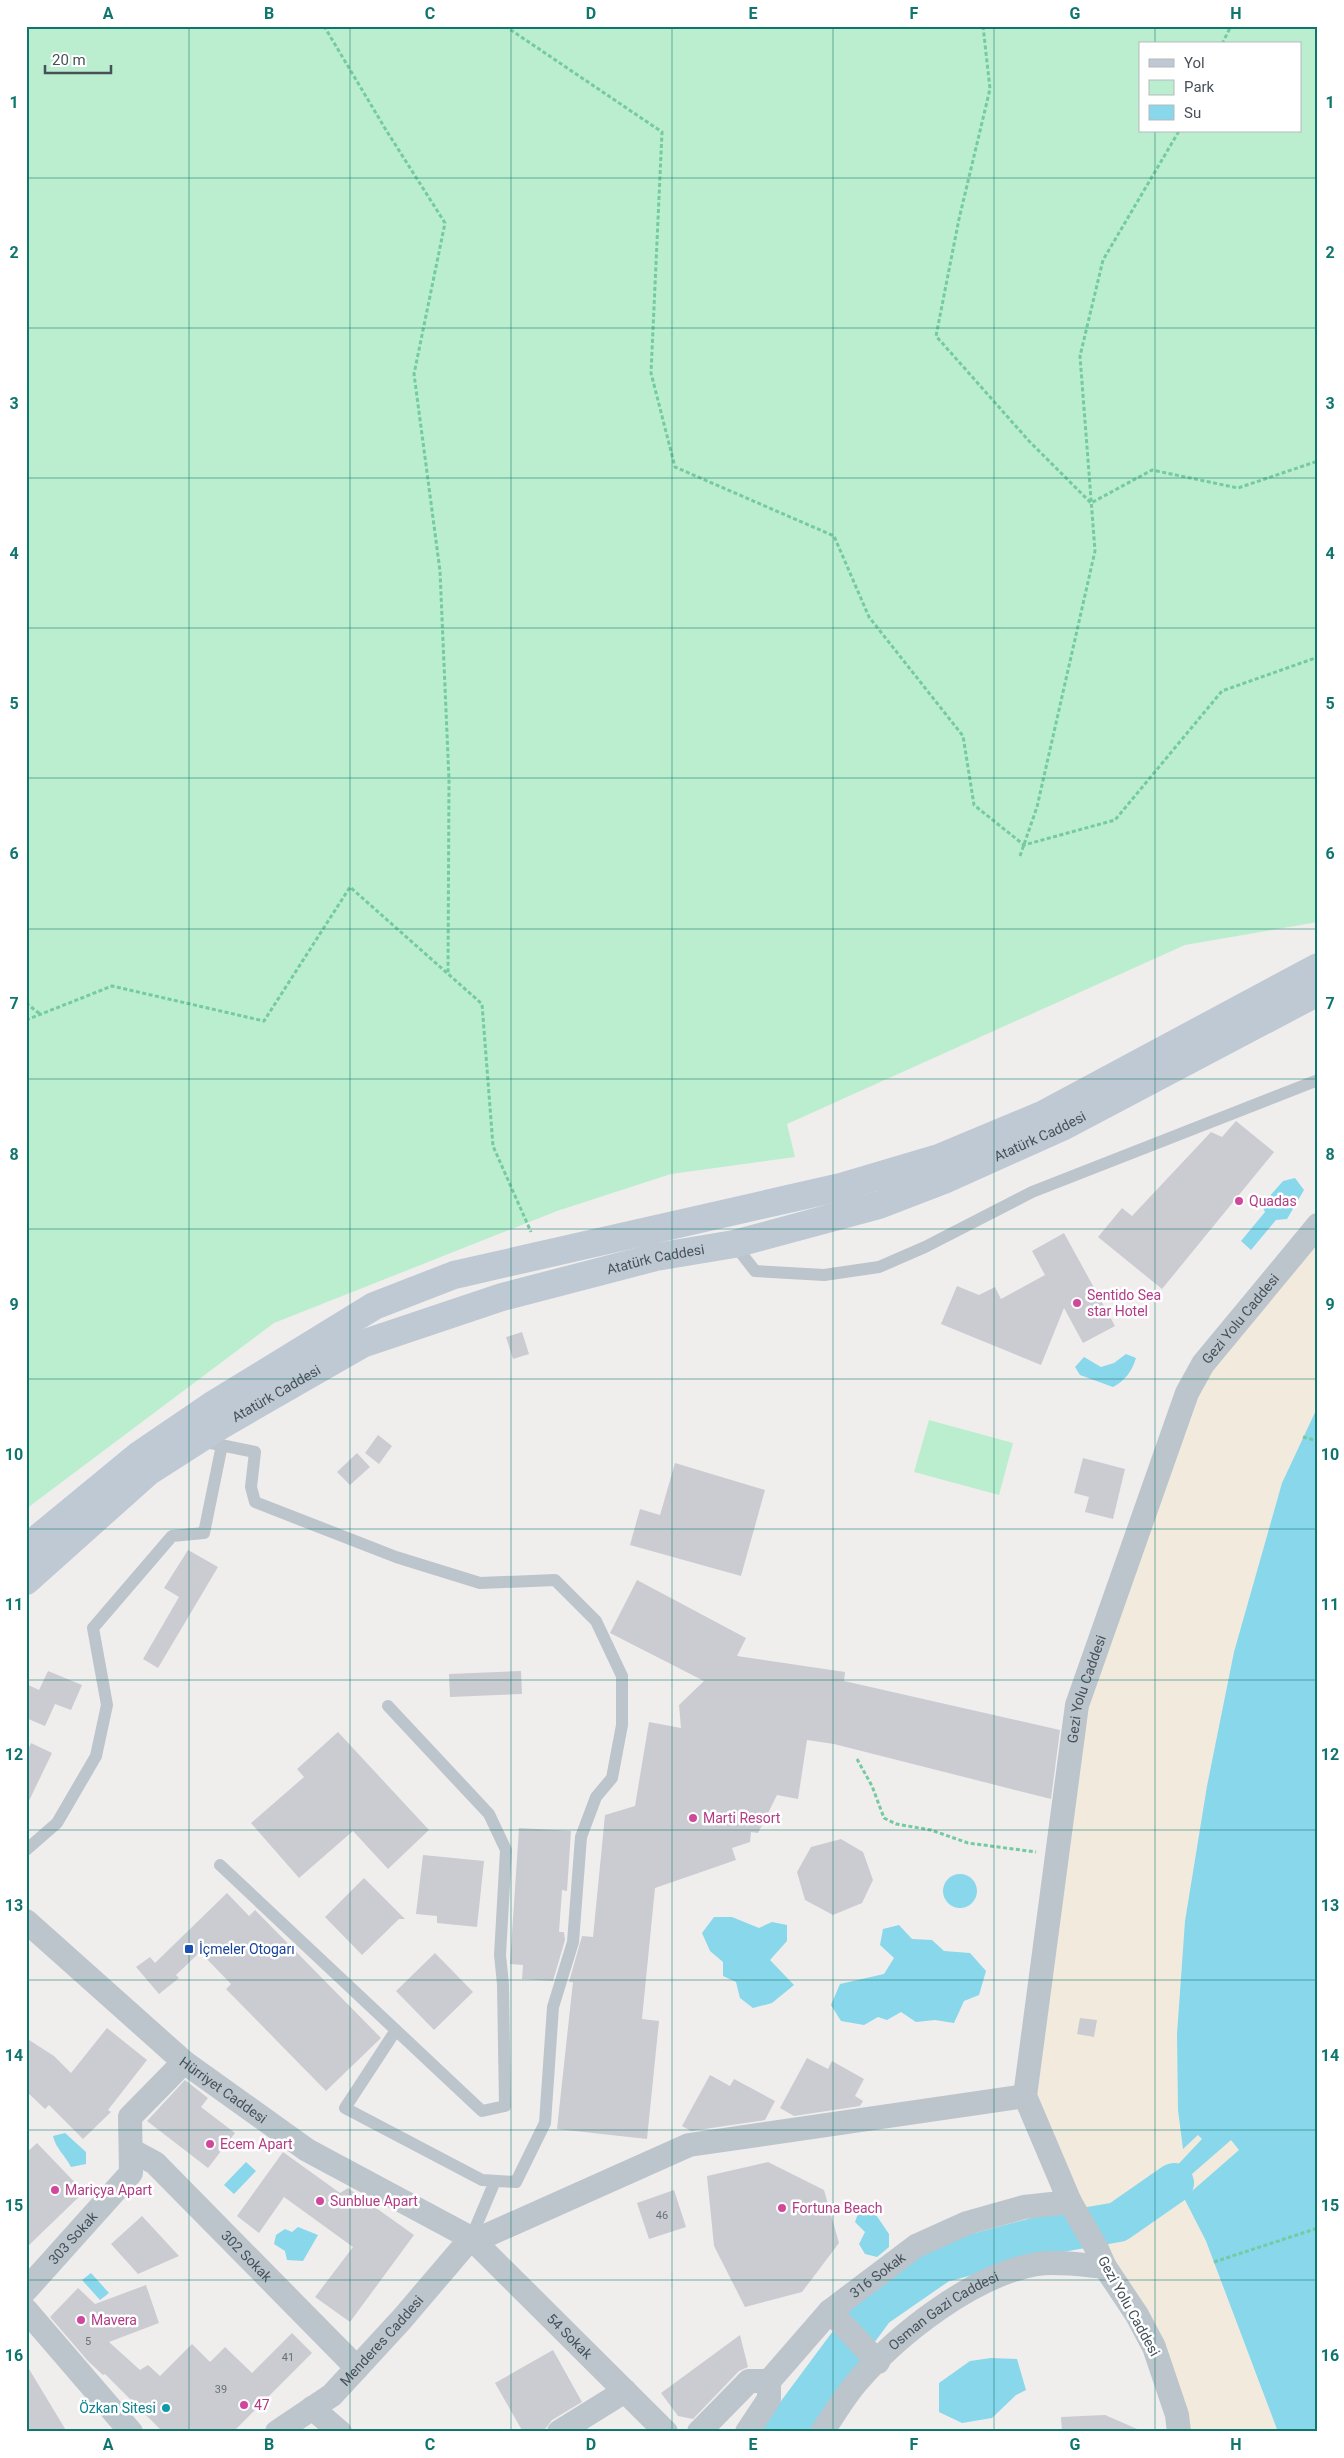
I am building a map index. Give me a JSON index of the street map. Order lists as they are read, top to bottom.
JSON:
{
  "streets": {
    "street": [
      "Atatürk Caddesi",
      "Gezi Yolu Caddesi",
      "Hürriyet Caddesi",
      "303 Sokak",
      "302 Sokak",
      "316 Sokak",
      "Osman Gazi Caddesi",
      "54 Sokak",
      "Menderes Caddesi"
    ]
  },
  "crossings": [
    ["Gezi Yolu Caddesi", "316 Sokak"],
    ["Gezi Yolu Caddesi", "Osman Gazi Caddesi"],
    ["Hürriyet Caddesi", "303 Sokak"],
    ["Hürriyet Caddesi", "54 Sokak"],
    ["Hürriyet Caddesi", "Menderes Caddesi"],
    ["303 Sokak", "302 Sokak"],
    ["302 Sokak", "Menderes Caddesi"],
    ["54 Sokak", "Menderes Caddesi"]
  ],
  "places": {
    "other": [
      "Quadas",
      "Sentido Sea star Hotel",
      "Marti Resort",
      "Ecem Apart",
      "Mariçya Apart",
      "Sunblue Apart",
      "Fortuna Beach",
      "Mavera",
      "47",
      "Özkan Sitesi"
    ],
    "transit": ["İçmeler Otogarı"]
  },
  "house_numbers": [
    "46",
    "5",
    "41",
    "39"
  ],
  "legend": ["Yol", "Park", "Su"],
  "scale_bar": "20 m",
  "grid": {
    "columns": [
      "A",
      "B",
      "C",
      "D",
      "E",
      "F",
      "G",
      "H"
    ],
    "rows": [
      "1",
      "2",
      "3",
      "4",
      "5",
      "6",
      "7",
      "8",
      "9",
      "10",
      "11",
      "12",
      "13",
      "14",
      "15",
      "16"
    ]
  }
}
